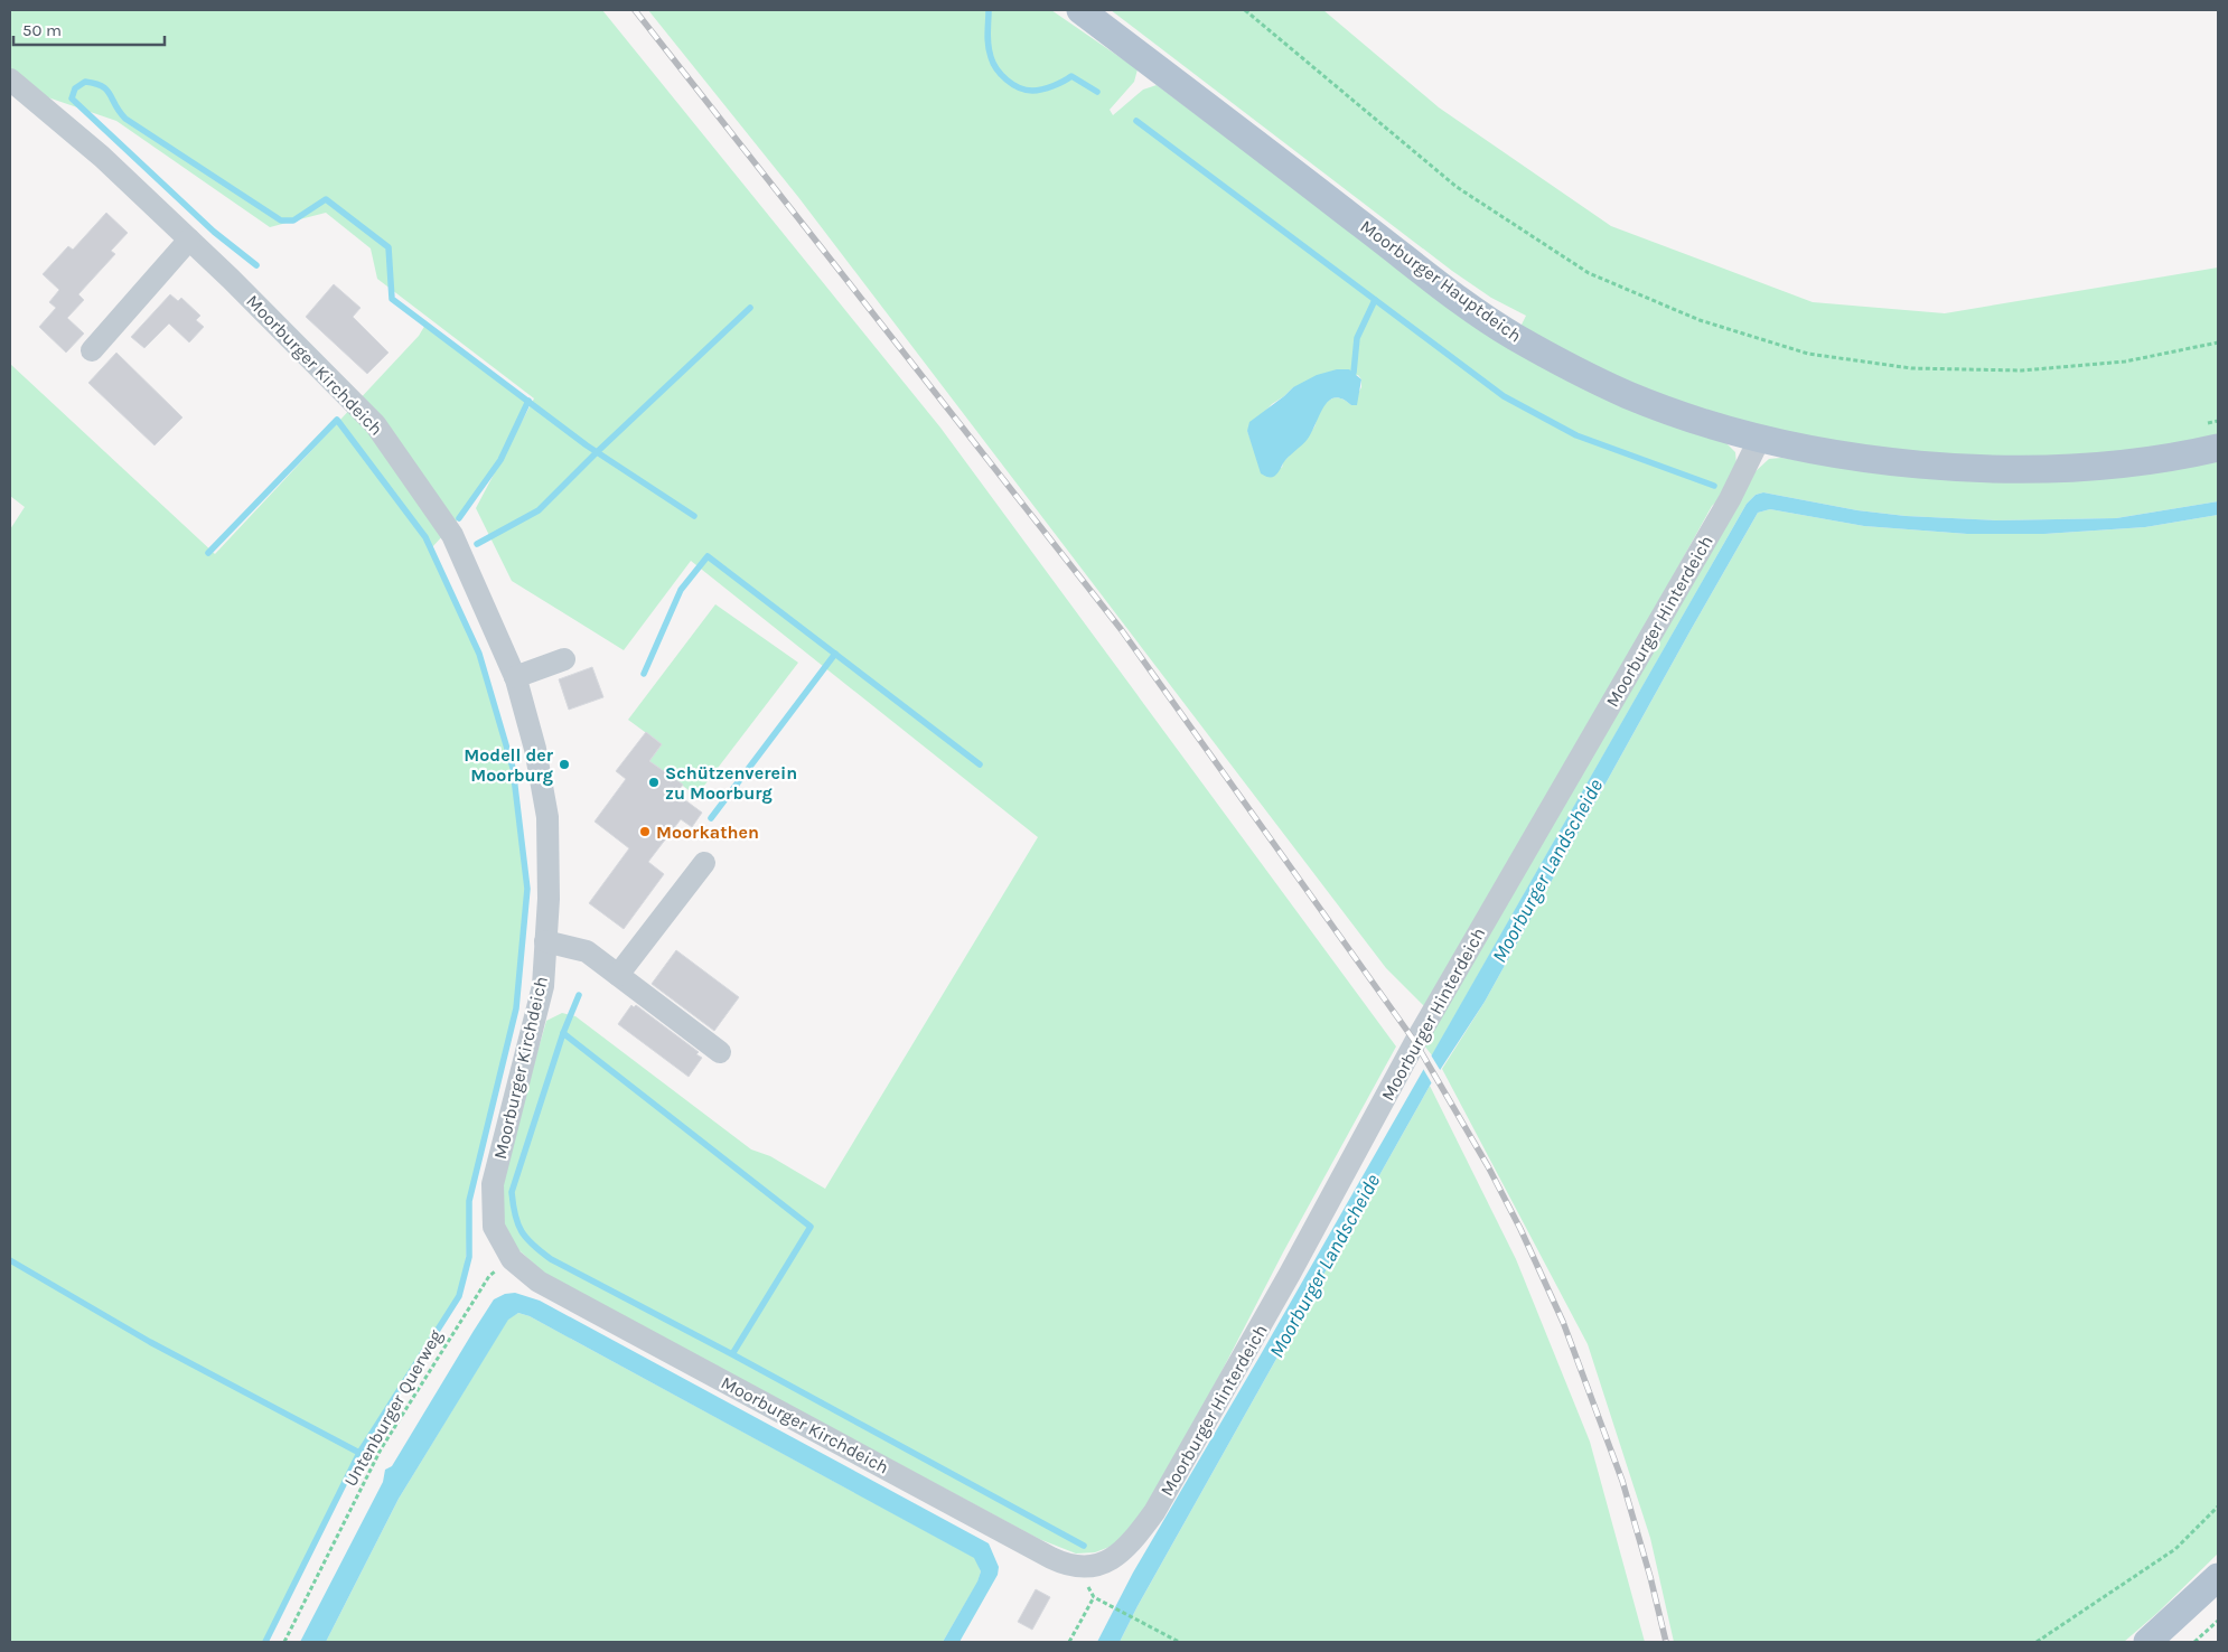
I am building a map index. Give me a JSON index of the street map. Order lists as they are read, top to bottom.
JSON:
{
  "streets": {
    "main road": ["Moorburger Hauptdeich"],
    "street": ["Moorburger Kirchdeich", "Moorburger Hinterdeich"],
    "path": ["Untenburger Querweg"]
  },
  "crossings": [
    ["Moorburger Hauptdeich", "Moorburger Hinterdeich"],
    ["Moorburger Kirchdeich", "Moorburger Hinterdeich"],
    ["Moorburger Kirchdeich", "Untenburger Querweg"]
  ],
  "water": ["Moorburger Landscheide"],
  "places": ["Modell der Moorburg", "Schützenverein zu Moorburg", "Moorkathen"],
  "scale_bar": "50 m"
}
